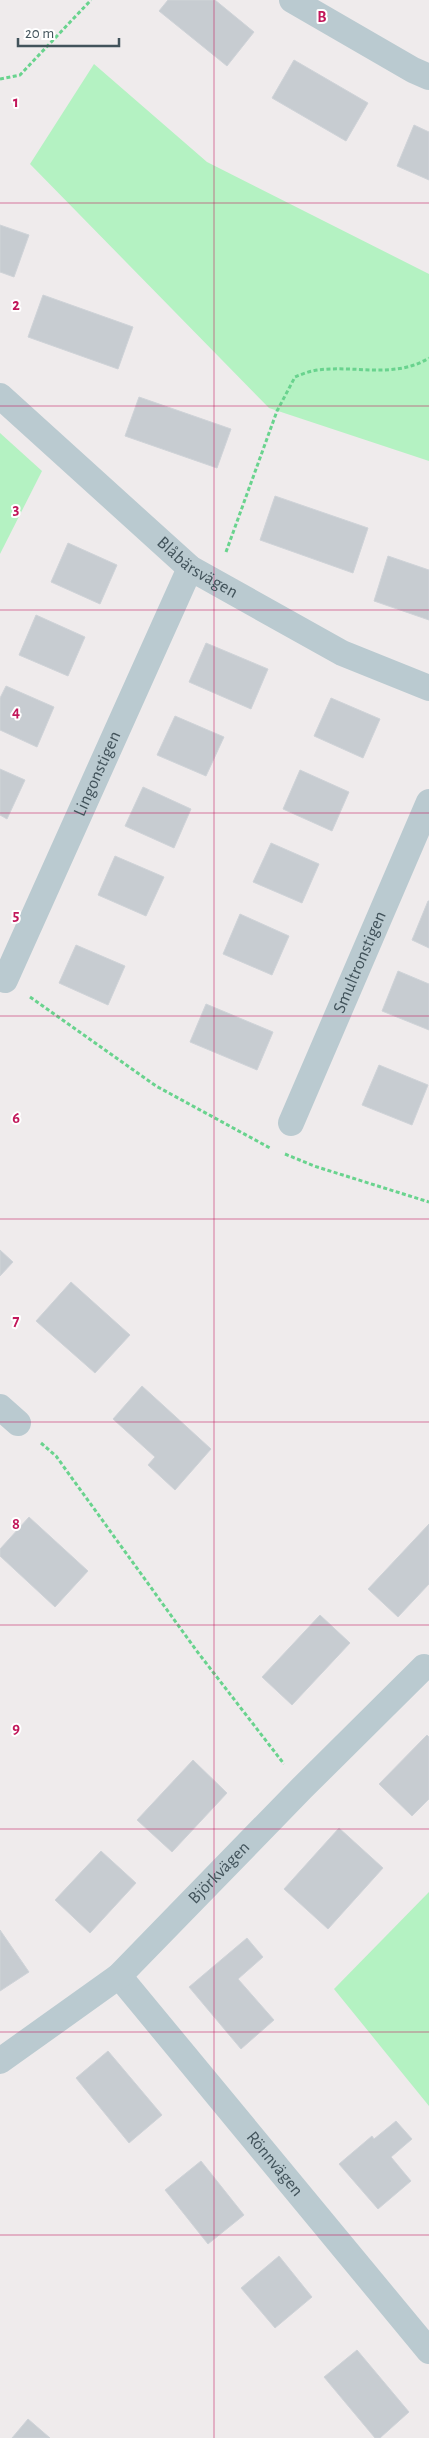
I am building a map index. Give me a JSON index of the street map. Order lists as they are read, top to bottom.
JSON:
{
  "streets": {
    "street": [
      "Blåbärsvägen",
      "Lingonstigen",
      "Smultronstigen",
      "Björkvägen",
      "Rönnvägen"
    ]
  },
  "crossings": [
    ["Blåbärsvägen", "Lingonstigen"],
    ["Björkvägen", "Rönnvägen"]
  ],
  "scale_bar": "20 m",
  "grid": {
    "columns": ["B"],
    "rows": [
      "1",
      "2",
      "3",
      "4",
      "5",
      "6",
      "7",
      "8",
      "9"
    ]
  }
}
